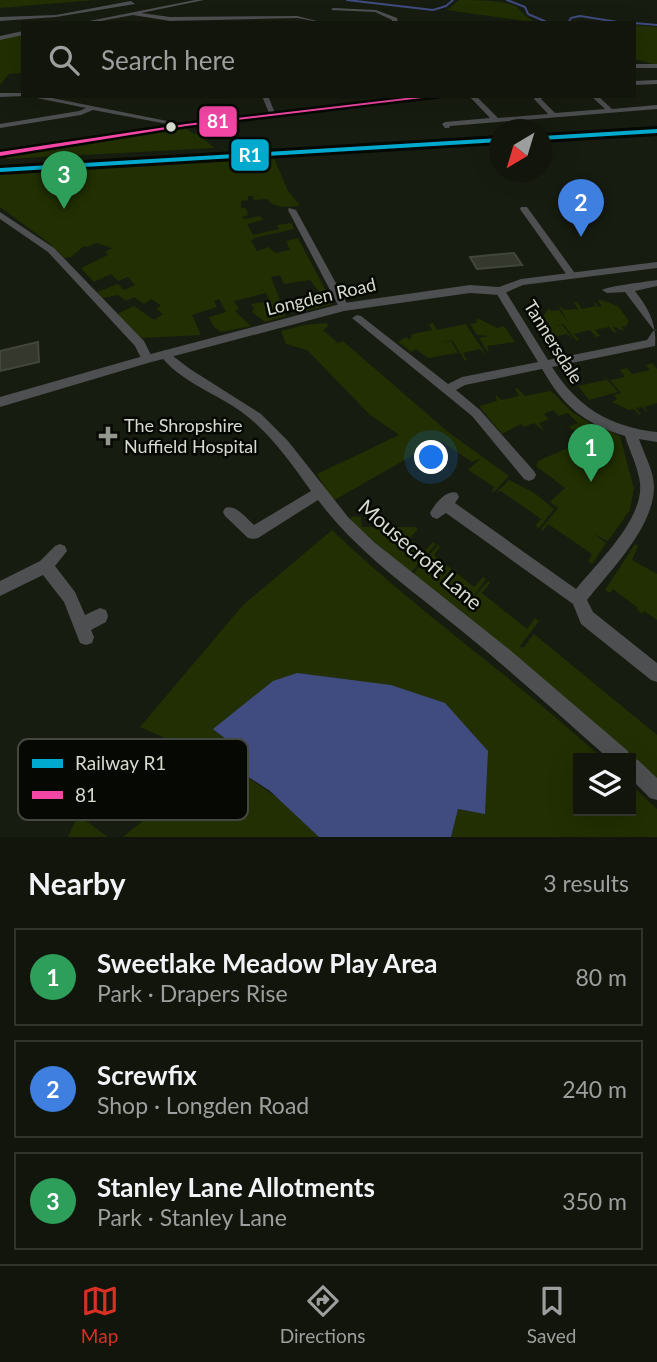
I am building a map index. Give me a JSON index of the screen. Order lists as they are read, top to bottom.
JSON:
{
  "streets": {
    "street": ["Longden Road", "Tannersdale", "Mousecroft Lane"]
  },
  "crossings": [
    ["Longden Road", "Tannersdale"],
    ["Longden Road", "Mousecroft Lane"]
  ],
  "places": {
    "health": ["The Shropshire Nuffield Hospital"]
  },
  "lines": ["transit line 81", "rail line R1"],
  "legend": ["Railway R1", "81"],
  "north": "bottom left",
  "page": {
    "search": "Search here",
    "pins": ["3", "2", "1"],
    "heading": ["Nearby", "3 results"],
    "list": [
      {
        "mark": "1",
        "name": "Sweetlake Meadow Play Area",
        "note": "Park · Drapers Rise",
        "value": "80 m"
      },
      {
        "mark": "2",
        "name": "Screwfix",
        "note": "Shop · Longden Road",
        "value": "240 m"
      },
      {
        "mark": "3",
        "name": "Stanley Lane Allotments",
        "note": "Park · Stanley Lane",
        "value": "350 m"
      }
    ],
    "nav": ["Map", "Directions", "Saved"]
  }
}
